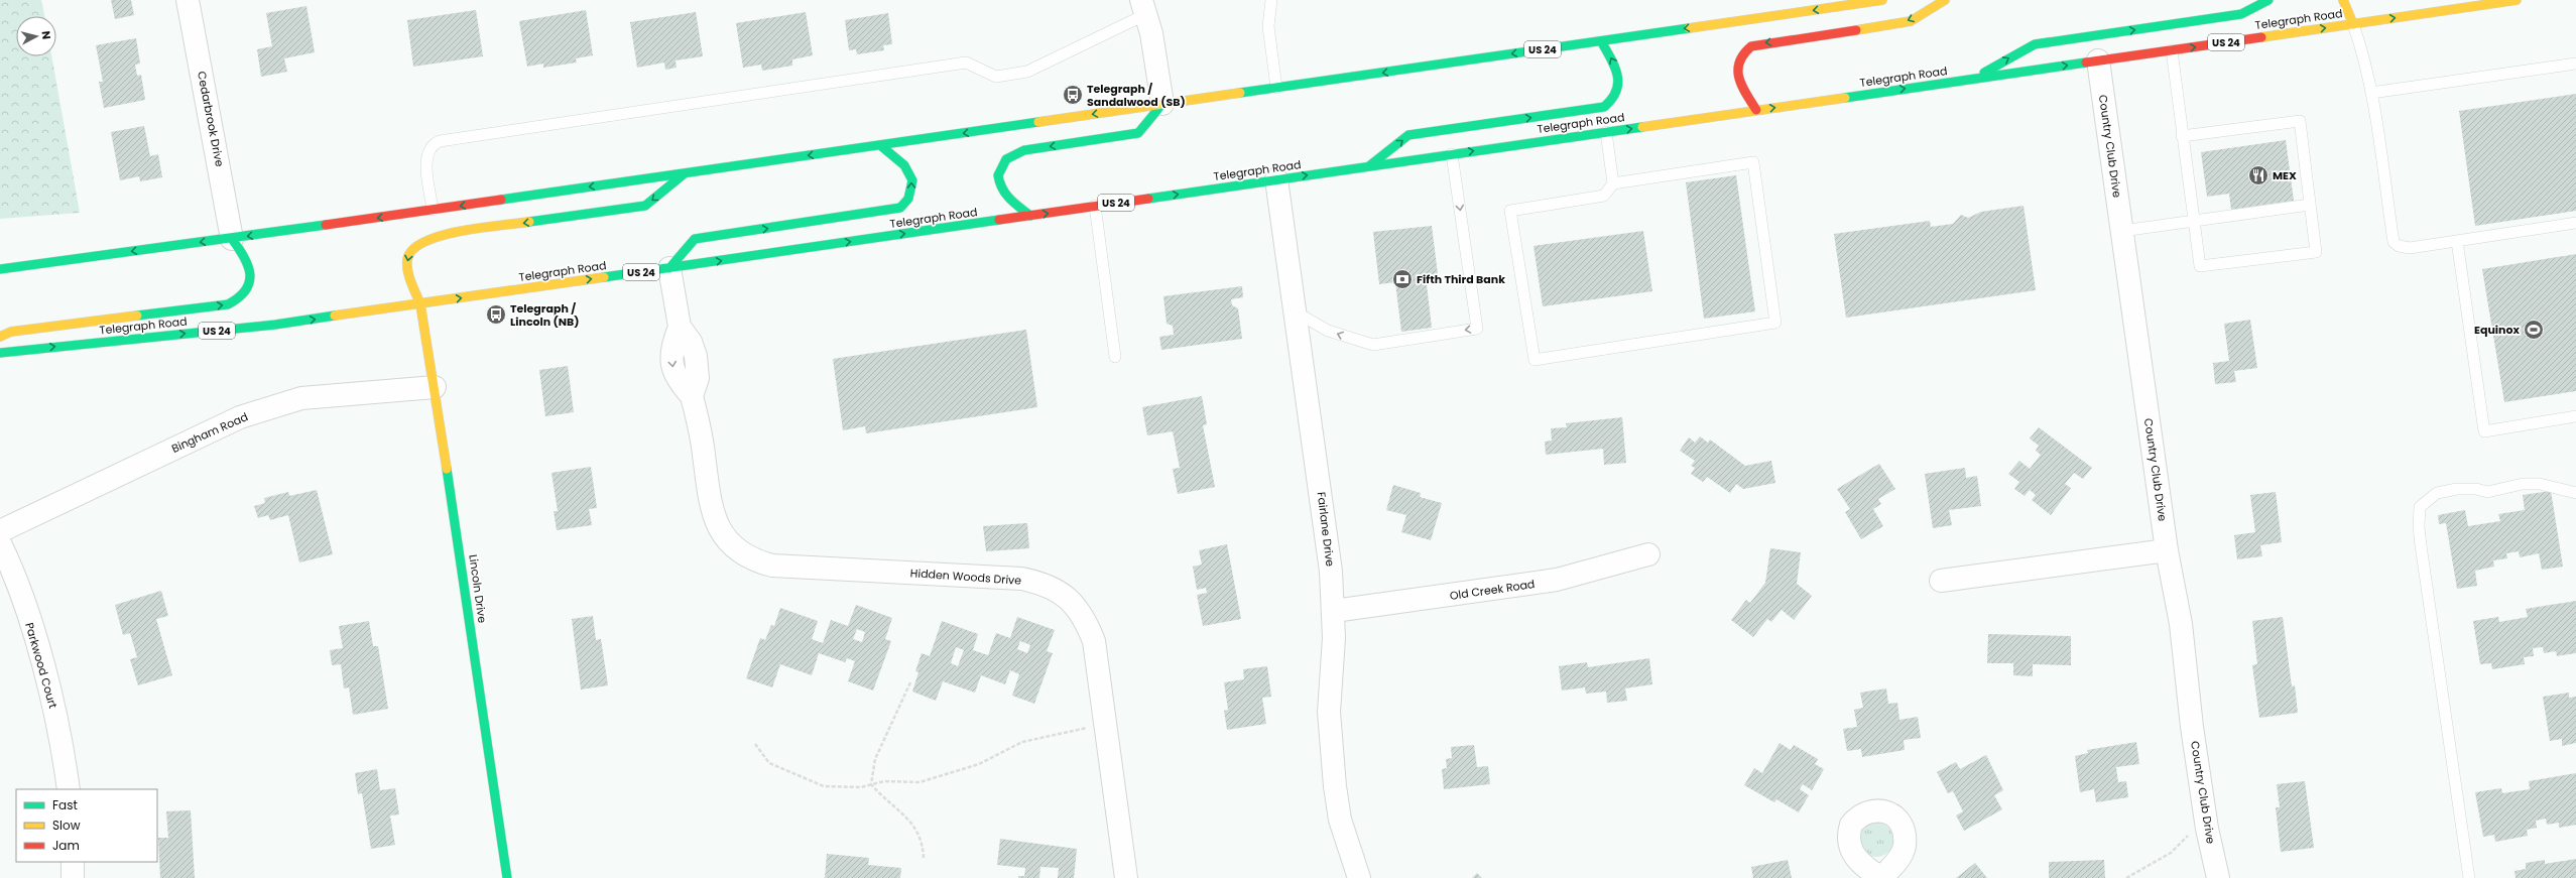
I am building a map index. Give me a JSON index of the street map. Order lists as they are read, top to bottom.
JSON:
{
  "streets": {
    "main road": ["Telegraph Road", "US 24", "Lincoln Drive"],
    "street": [
      "Cedarbrook Drive",
      "Country Club Drive",
      "Bingham Road",
      "Fairlane Drive",
      "Hidden Woods Drive",
      "Old Creek Road",
      "Parkwood Court"
    ]
  },
  "crossings": [
    ["Telegraph Road", "Country Club Drive"],
    ["Telegraph Road", "Fairlane Drive"],
    ["Telegraph Road", "Hidden Woods Drive"],
    ["Telegraph Road", "Lincoln Drive"],
    ["US 24", "Cedarbrook Drive"],
    ["US 24", "Lincoln Drive"],
    ["Bingham Road", "Lincoln Drive"],
    ["Fairlane Drive", "Old Creek Road"]
  ],
  "one_way": ["Telegraph Road"],
  "places": {
    "bus stop": ["Telegraph / Sandalwood (SB)", "Telegraph / Lincoln (NB)"],
    "restaurant": ["MEX"],
    "bank": ["Fifth Third Bank"],
    "sports": ["Equinox"]
  },
  "legend": ["Fast", "Slow", "Jam"],
  "north": "right"
}
